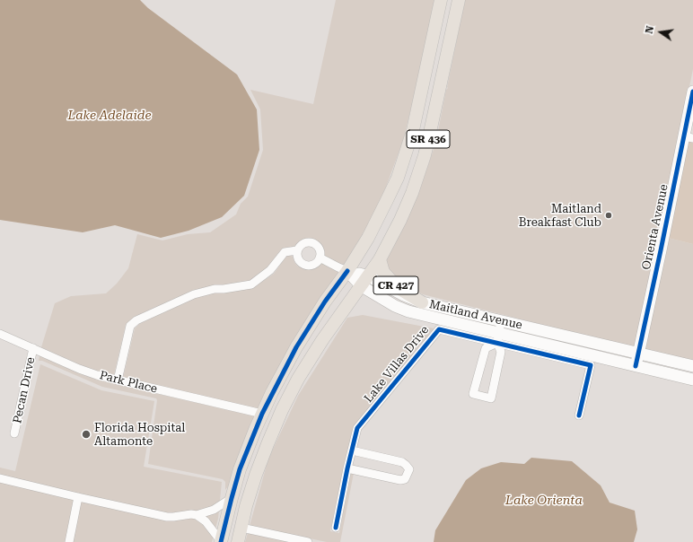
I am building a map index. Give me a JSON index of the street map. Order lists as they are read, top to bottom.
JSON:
{
  "streets": {
    "main road": [
      "SR 436",
      "Orienta Avenue",
      "CR 427",
      "Maitland Avenue"
    ],
    "street": ["Lake Villas Drive", "Park Place", "Pecan Drive"]
  },
  "crossings": [
    ["SR 436", "CR 427"],
    ["SR 436", "Maitland Avenue"],
    ["SR 436", "Park Place"],
    ["Orienta Avenue", "Maitland Avenue"],
    ["CR 427", "Maitland Avenue"],
    ["Maitland Avenue", "Lake Villas Drive"],
    ["Park Place", "Pecan Drive"]
  ],
  "water": ["Lake Adelaide", "Lake Orienta"],
  "places": ["Maitland Breakfast Club", "Florida Hospital Altamonte"],
  "north": "left"
}
